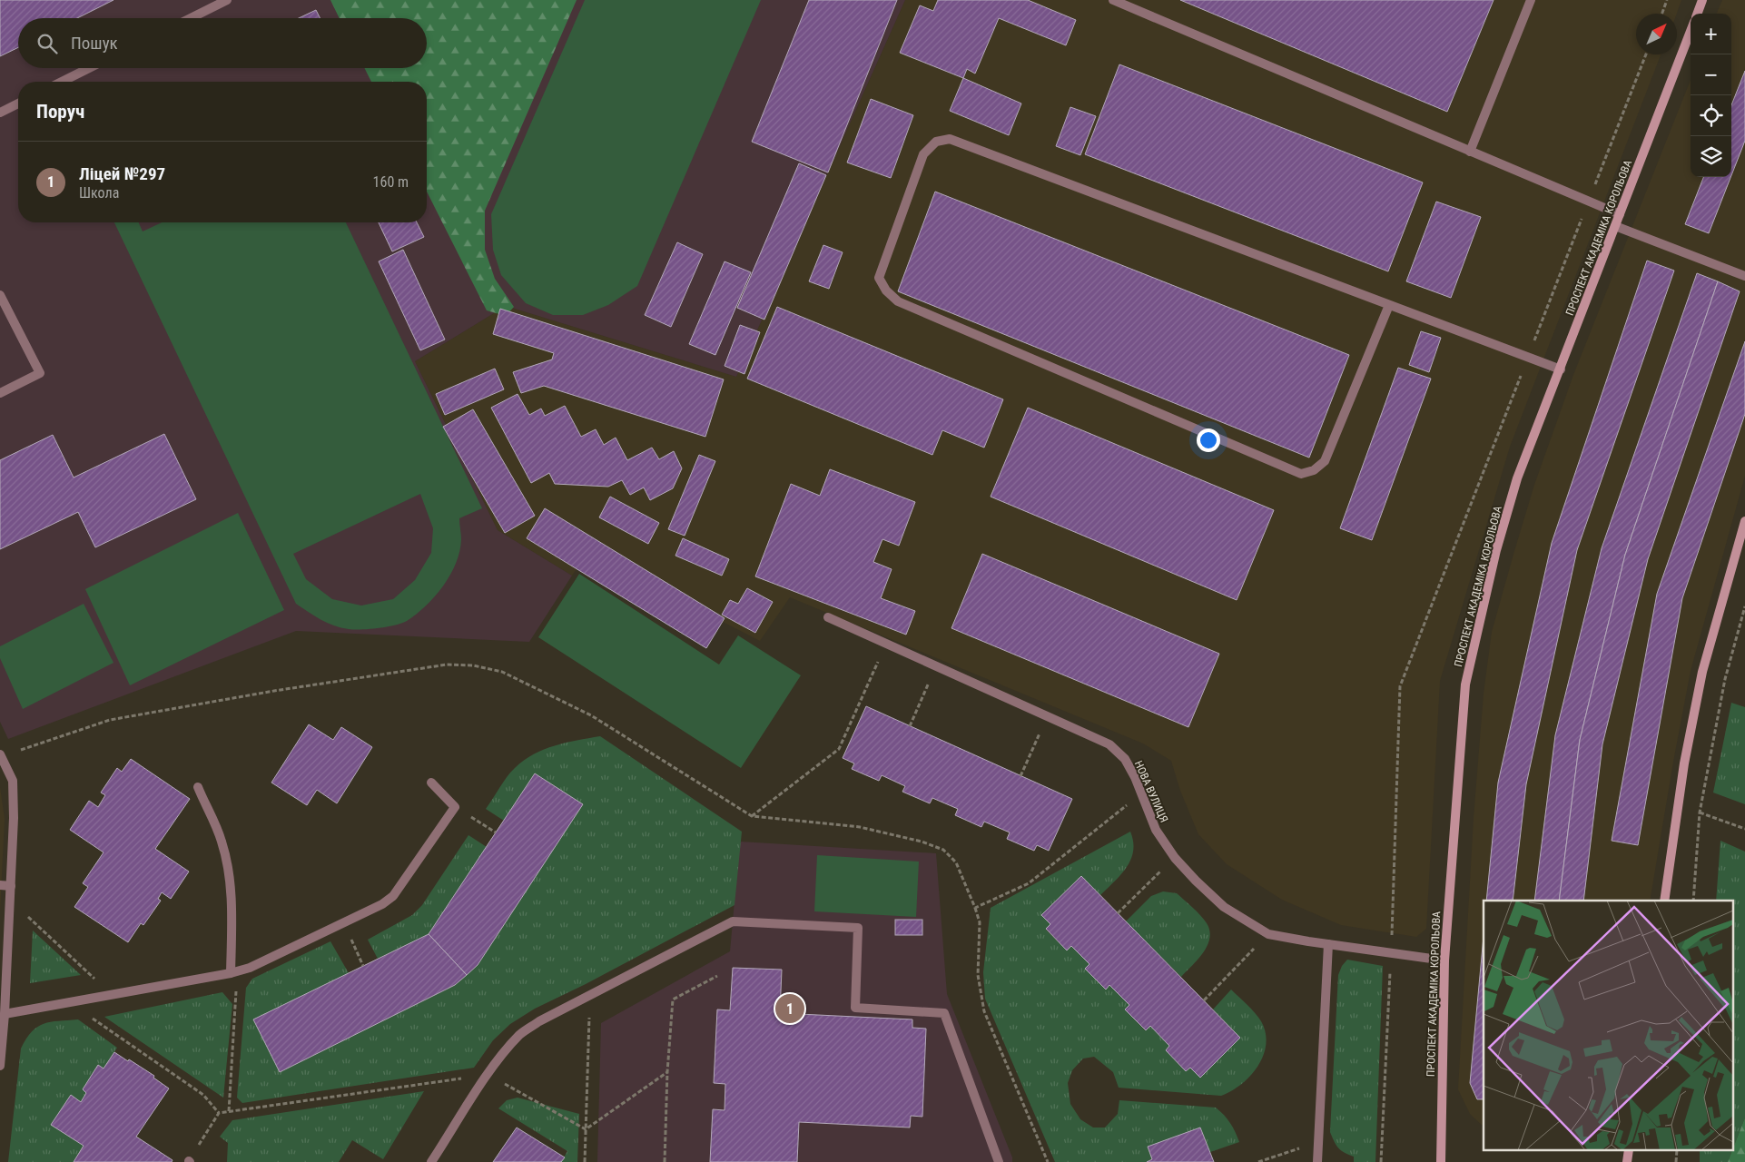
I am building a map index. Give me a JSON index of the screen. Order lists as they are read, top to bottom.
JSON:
{
  "streets": {
    "main road": ["ПРОСПЕКТ АКАДЕМІКА КОРОЛЬОВА"],
    "street": ["НОВА ВУЛИЦЯ"]
  },
  "crossings": [
    ["ПРОСПЕКТ АКАДЕМІКА КОРОЛЬОВА", "НОВА ВУЛИЦЯ"]
  ],
  "north": "top right",
  "page": {
    "map_buttons": ["+", "−"],
    "search": "Пошук",
    "heading": "Поруч",
    "list": [
      {
        "mark": "1",
        "name": "Ліцей №297",
        "note": "Школа",
        "value": "160 m"
      }
    ],
    "pins": "1"
  }
}
